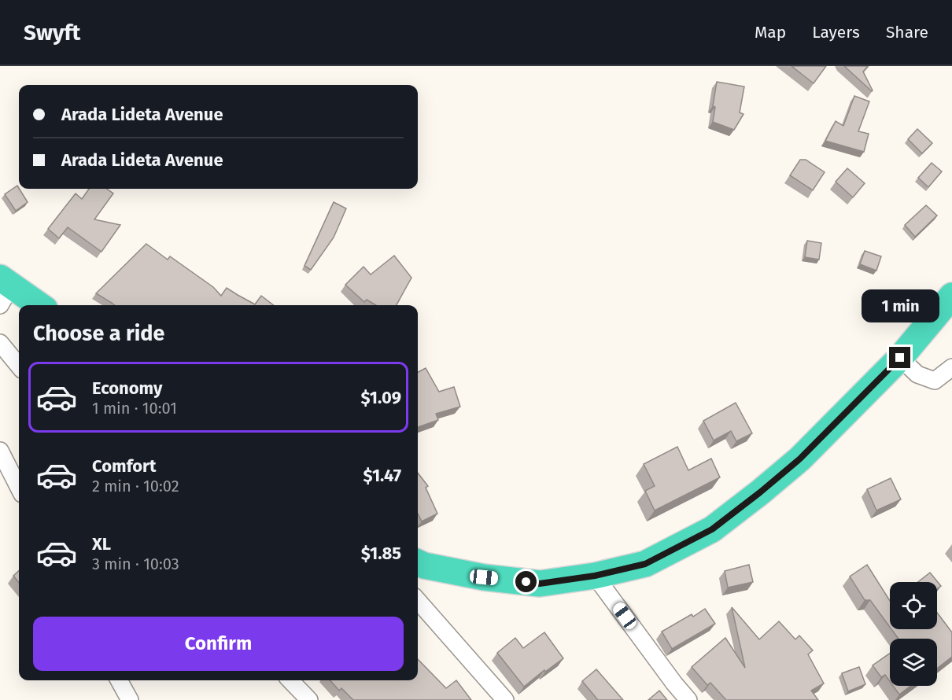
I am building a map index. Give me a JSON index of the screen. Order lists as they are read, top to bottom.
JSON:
{
  "page": {
    "header": "Swyft",
    "nav": ["Map", "Layers", "Share"],
    "banner": ["Arada Lideta Avenue", "Arada Lideta Avenue"],
    "bubble": "1 min",
    "heading": "Choose a ride",
    "list": [
      {
        "name": "Economy",
        "note": "1 min · 10:01",
        "value": "$1.09"
      },
      {
        "name": "Comfort",
        "note": "2 min · 10:02",
        "value": "$1.47"
      },
      {
        "name": "XL",
        "note": "3 min · 10:03",
        "value": "$1.85"
      }
    ],
    "buttons": "Confirm"
  }
}
